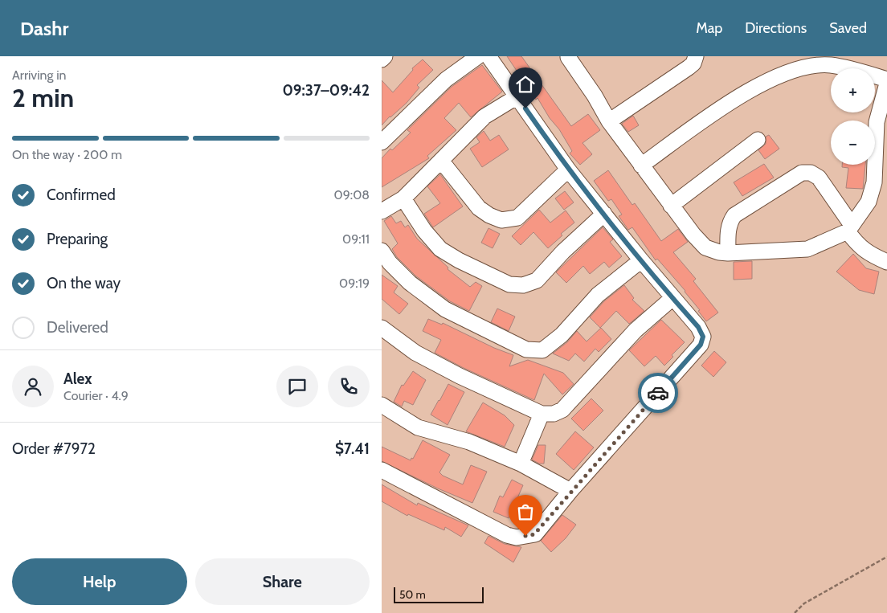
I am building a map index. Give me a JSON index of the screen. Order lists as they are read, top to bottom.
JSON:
{
  "scale_bar": "50 m",
  "page": {
    "header": "Dashr",
    "nav": ["Map", "Directions", "Saved"],
    "heading": ["2 min", "Arriving in", "09:37–09:42"],
    "panel": [
      "Alex",
      "Courier · 4.9",
      "Order #7972",
      "$7.41"
    ],
    "map_buttons": ["+", "−"],
    "bar": "On the way · 200 m",
    "list": [
      ["Confirmed", "09:08"],
      ["Preparing", "09:11"],
      ["On the way", "09:19"],
      "Delivered"
    ],
    "buttons": ["Help", "Share"],
    "scale": "50 m"
  }
}
